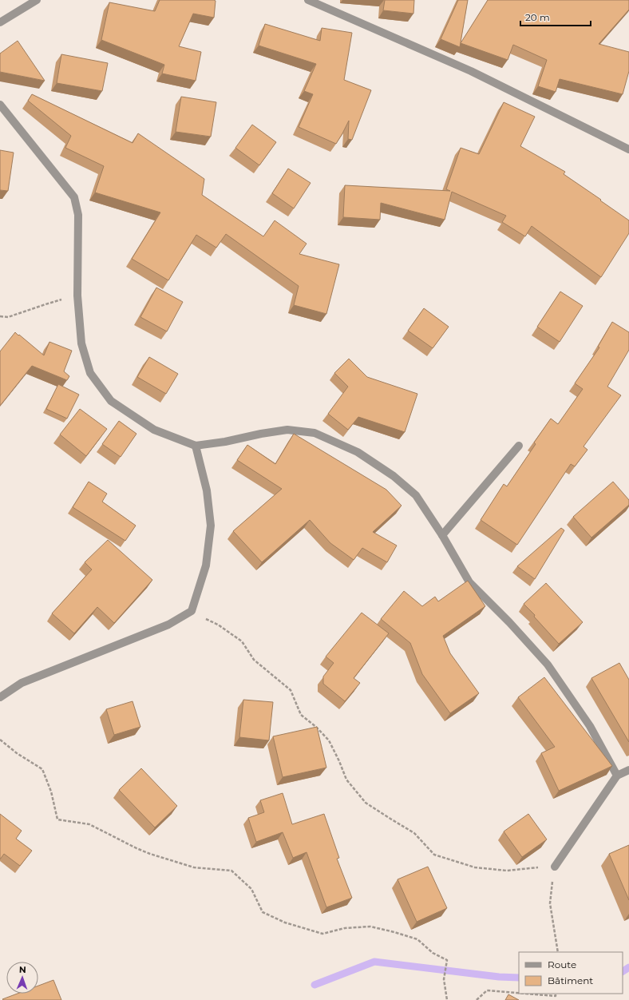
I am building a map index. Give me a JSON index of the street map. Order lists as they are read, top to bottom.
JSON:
{
  "legend": ["Route", "Bâtiment"],
  "scale_bar": "20 m",
  "north": "top"
}
